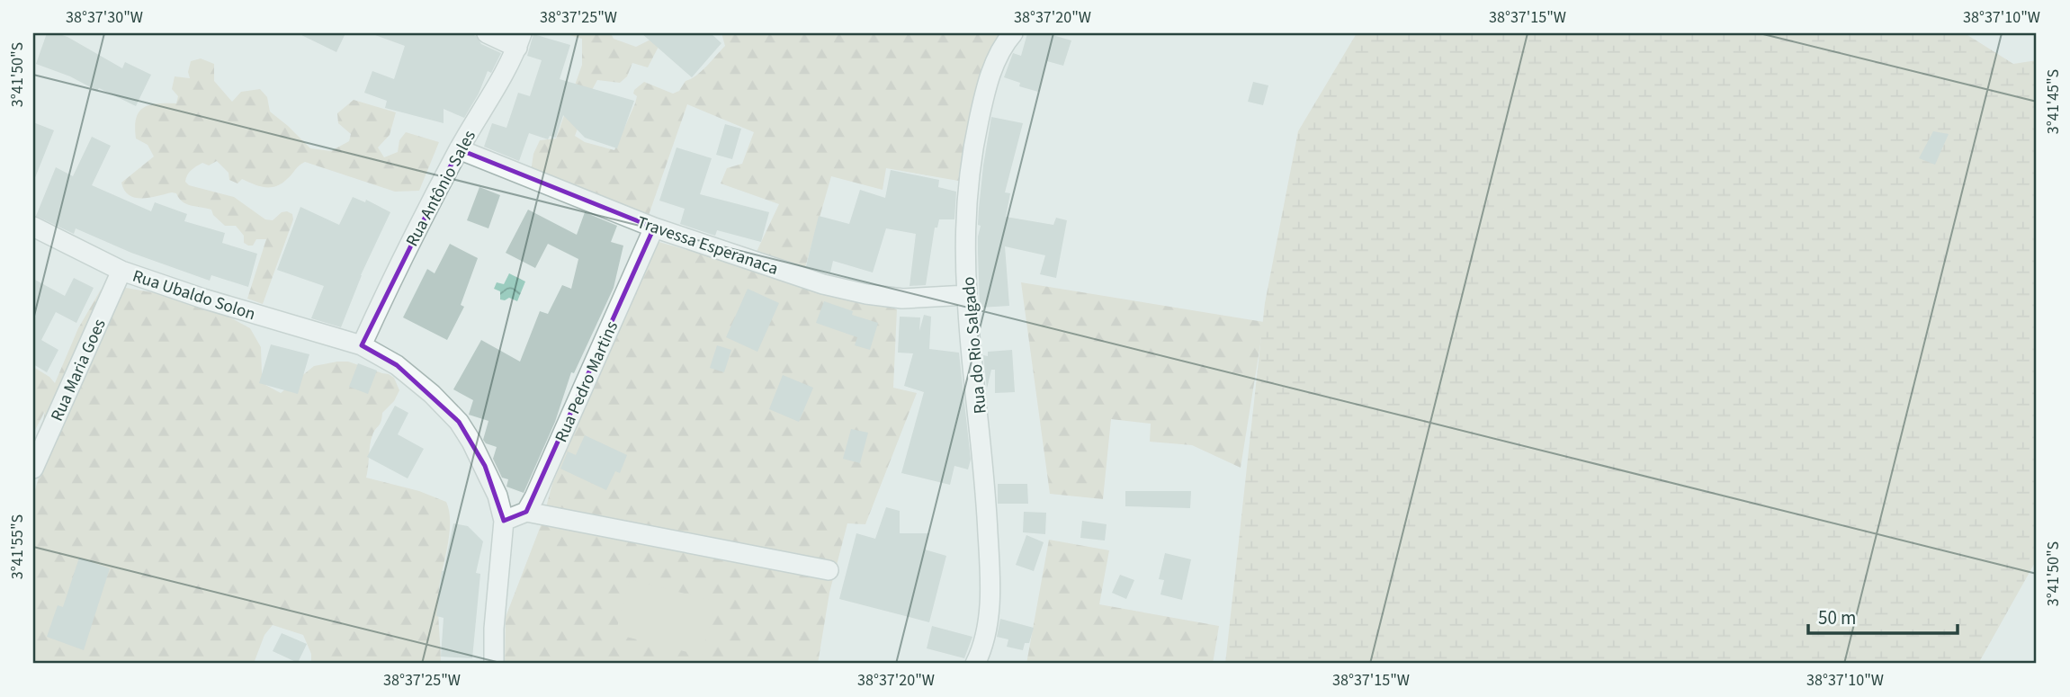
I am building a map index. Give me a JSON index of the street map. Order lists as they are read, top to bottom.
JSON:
{
  "streets": {
    "street": [
      "Rua Antônio Sales",
      "Travessa Esperanaca",
      "Rua Ubaldo Solon",
      "Rua do Rio Salgado",
      "Rua Maria Goes",
      "Rua Pedro Martins"
    ]
  },
  "crossings": [
    ["Rua Antônio Sales", "Travessa Esperanaca"],
    ["Rua Antônio Sales", "Rua Ubaldo Solon"],
    ["Travessa Esperanaca", "Rua do Rio Salgado"],
    ["Travessa Esperanaca", "Rua Pedro Martins"],
    ["Rua Ubaldo Solon", "Rua Maria Goes"]
  ],
  "scale_bar": "50 m",
  "coordinates": [
    "38°37'30\"W",
    "38°37'25\"W",
    "38°37'20\"W",
    "38°37'15\"W",
    "38°37'10\"W",
    "3°41'50\"S",
    "3°41'45\"S",
    "3°41'55\"S"
  ]
}
